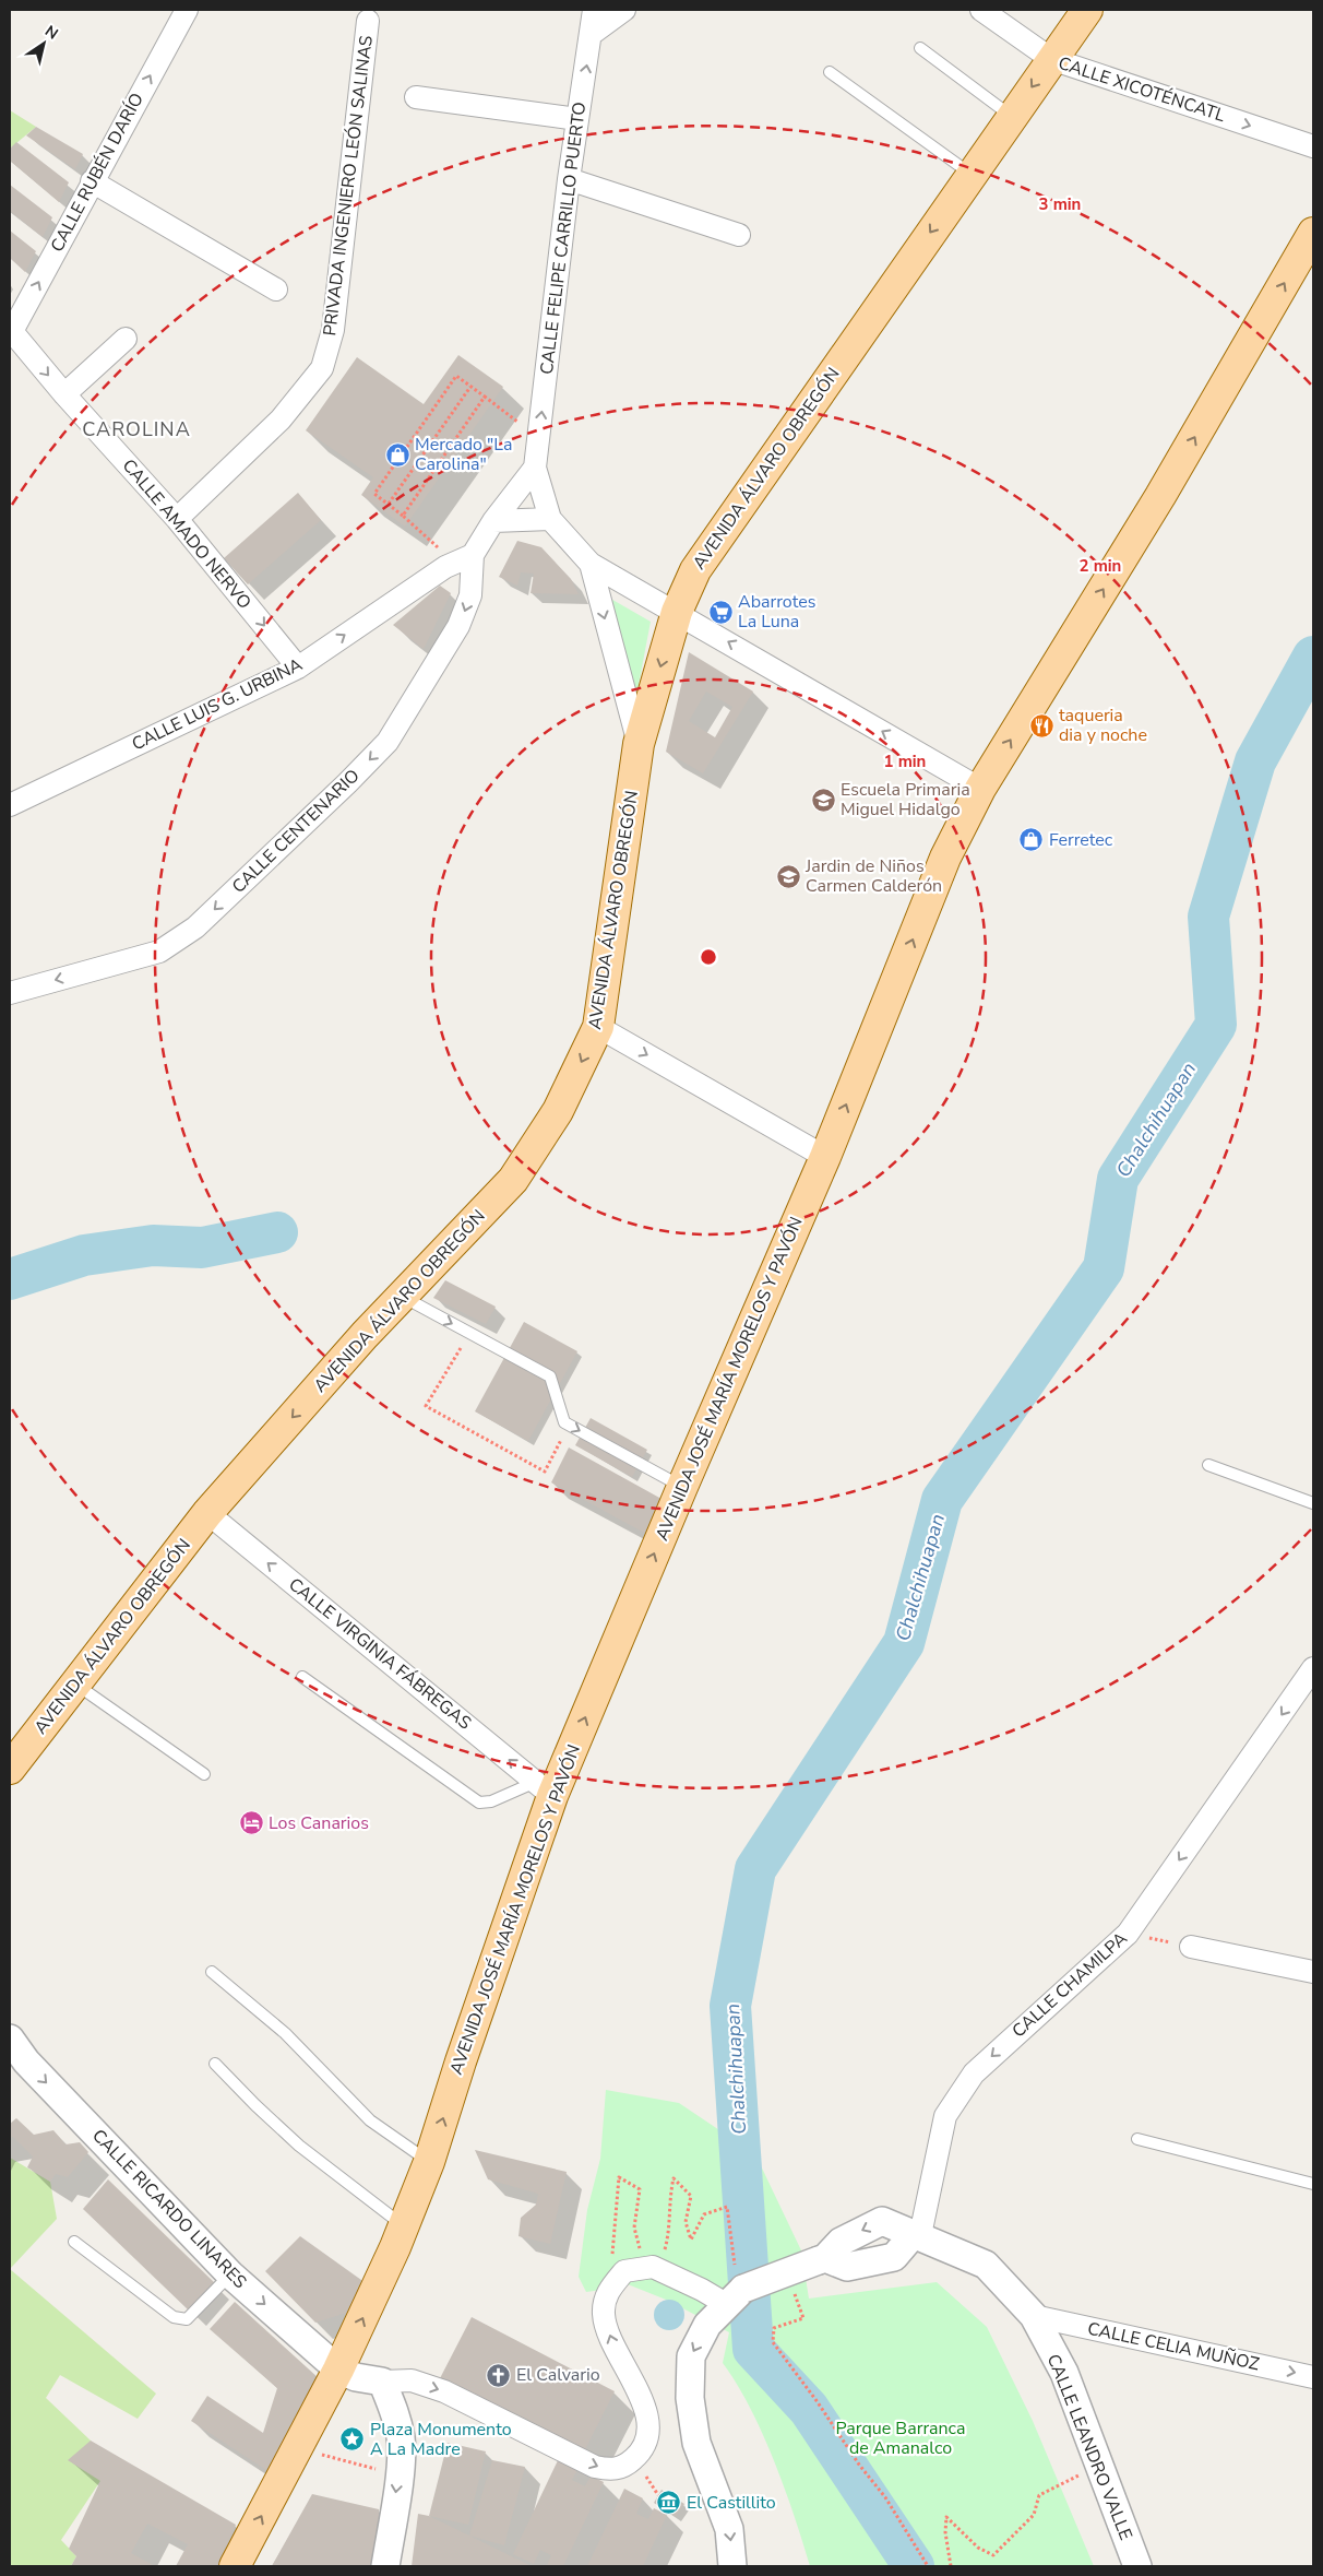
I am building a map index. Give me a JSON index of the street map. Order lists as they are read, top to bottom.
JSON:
{
  "streets": {
    "main road": ["AVENIDA ÁLVARO OBREGÓN", "AVENIDA JOSÉ MARÍA MORELOS Y PAVÓN"],
    "street": [
      "CALLE XICOTÉNCATL",
      "CALLE RUBÉN DARÍO",
      "PRIVADA INGENIERO LEÓN SALINAS",
      "CALLE FELIPE CARRILLO PUERTO",
      "CALLE AMADO NERVO",
      "CALLE LUIS G. URBINA",
      "CALLE CENTENARIO",
      "CALLE VIRGINIA FÁBREGAS",
      "CALLE CHAMILPA",
      "CALLE RICARDO LINARES",
      "CALLE CELIA MUÑOZ",
      "CALLE LEANDRO VALLE"
    ]
  },
  "crossings": [
    ["CALLE XICOTÉNCATL", "AVENIDA ÁLVARO OBREGÓN"],
    ["CALLE RUBÉN DARÍO", "CALLE AMADO NERVO"],
    ["PRIVADA INGENIERO LEÓN SALINAS", "CALLE AMADO NERVO"],
    ["AVENIDA ÁLVARO OBREGÓN", "CALLE VIRGINIA FÁBREGAS"],
    ["CALLE AMADO NERVO", "CALLE LUIS G. URBINA"],
    ["CALLE LUIS G. URBINA", "CALLE CENTENARIO"],
    ["AVENIDA JOSÉ MARÍA MORELOS Y PAVÓN", "CALLE VIRGINIA FÁBREGAS"],
    ["AVENIDA JOSÉ MARÍA MORELOS Y PAVÓN", "CALLE RICARDO LINARES"],
    ["CALLE CHAMILPA", "CALLE LEANDRO VALLE"],
    ["CALLE CELIA MUÑOZ", "CALLE LEANDRO VALLE"]
  ],
  "one_way": [
    "CALLE XICOTÉNCATL",
    "CALLE RUBÉN DARÍO",
    "CALLE FELIPE CARRILLO PUERTO",
    "AVENIDA ÁLVARO OBREGÓN",
    "CALLE AMADO NERVO",
    "CALLE LUIS G. URBINA",
    "CALLE CENTENARIO",
    "AVENIDA JOSÉ MARÍA MORELOS Y PAVÓN",
    "CALLE VIRGINIA FÁBREGAS",
    "CALLE CHAMILPA",
    "CALLE RICARDO LINARES",
    "CALLE CELIA MUÑOZ"
  ],
  "districts": ["CAROLINA"],
  "water": ["Chalchihuapan"],
  "parks": ["Parque Barranca de Amanalco"],
  "places": {
    "shop": ["Mercado \"La Carolina\"", "Ferretec"],
    "supermarket": ["Abarrotes La Luna"],
    "restaurant": ["taqueria dia y noche"],
    "school or university": ["Escuela Primaria Miguel Hidalgo", "Jardin de Niños Carmen Calderón"],
    "hotel": ["Los Canarios"],
    "church": ["El Calvario"],
    "place": ["Plaza Monumento A La Madre"],
    "museum": ["El Castillito"]
  },
  "north": "top right",
  "rings": ["3 min", "2 min", "1 min"]
}
